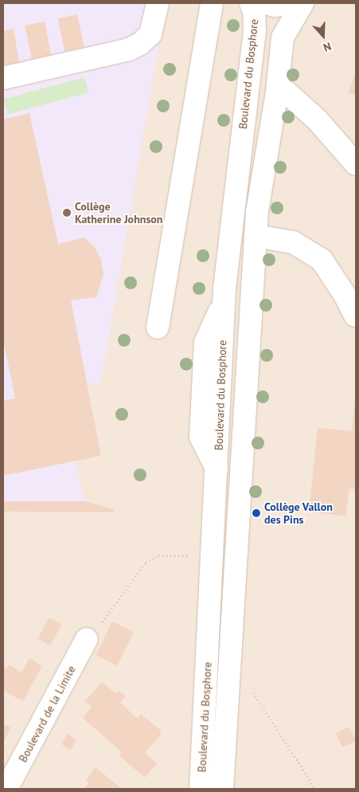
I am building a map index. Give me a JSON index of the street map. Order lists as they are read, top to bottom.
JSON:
{
  "streets": {
    "street": ["Boulevard du Bosphore", "Boulevard de la Limite"]
  },
  "places": ["Collège Katherine Johnson", "Collège Vallon des Pins"],
  "north": "bottom"
}
